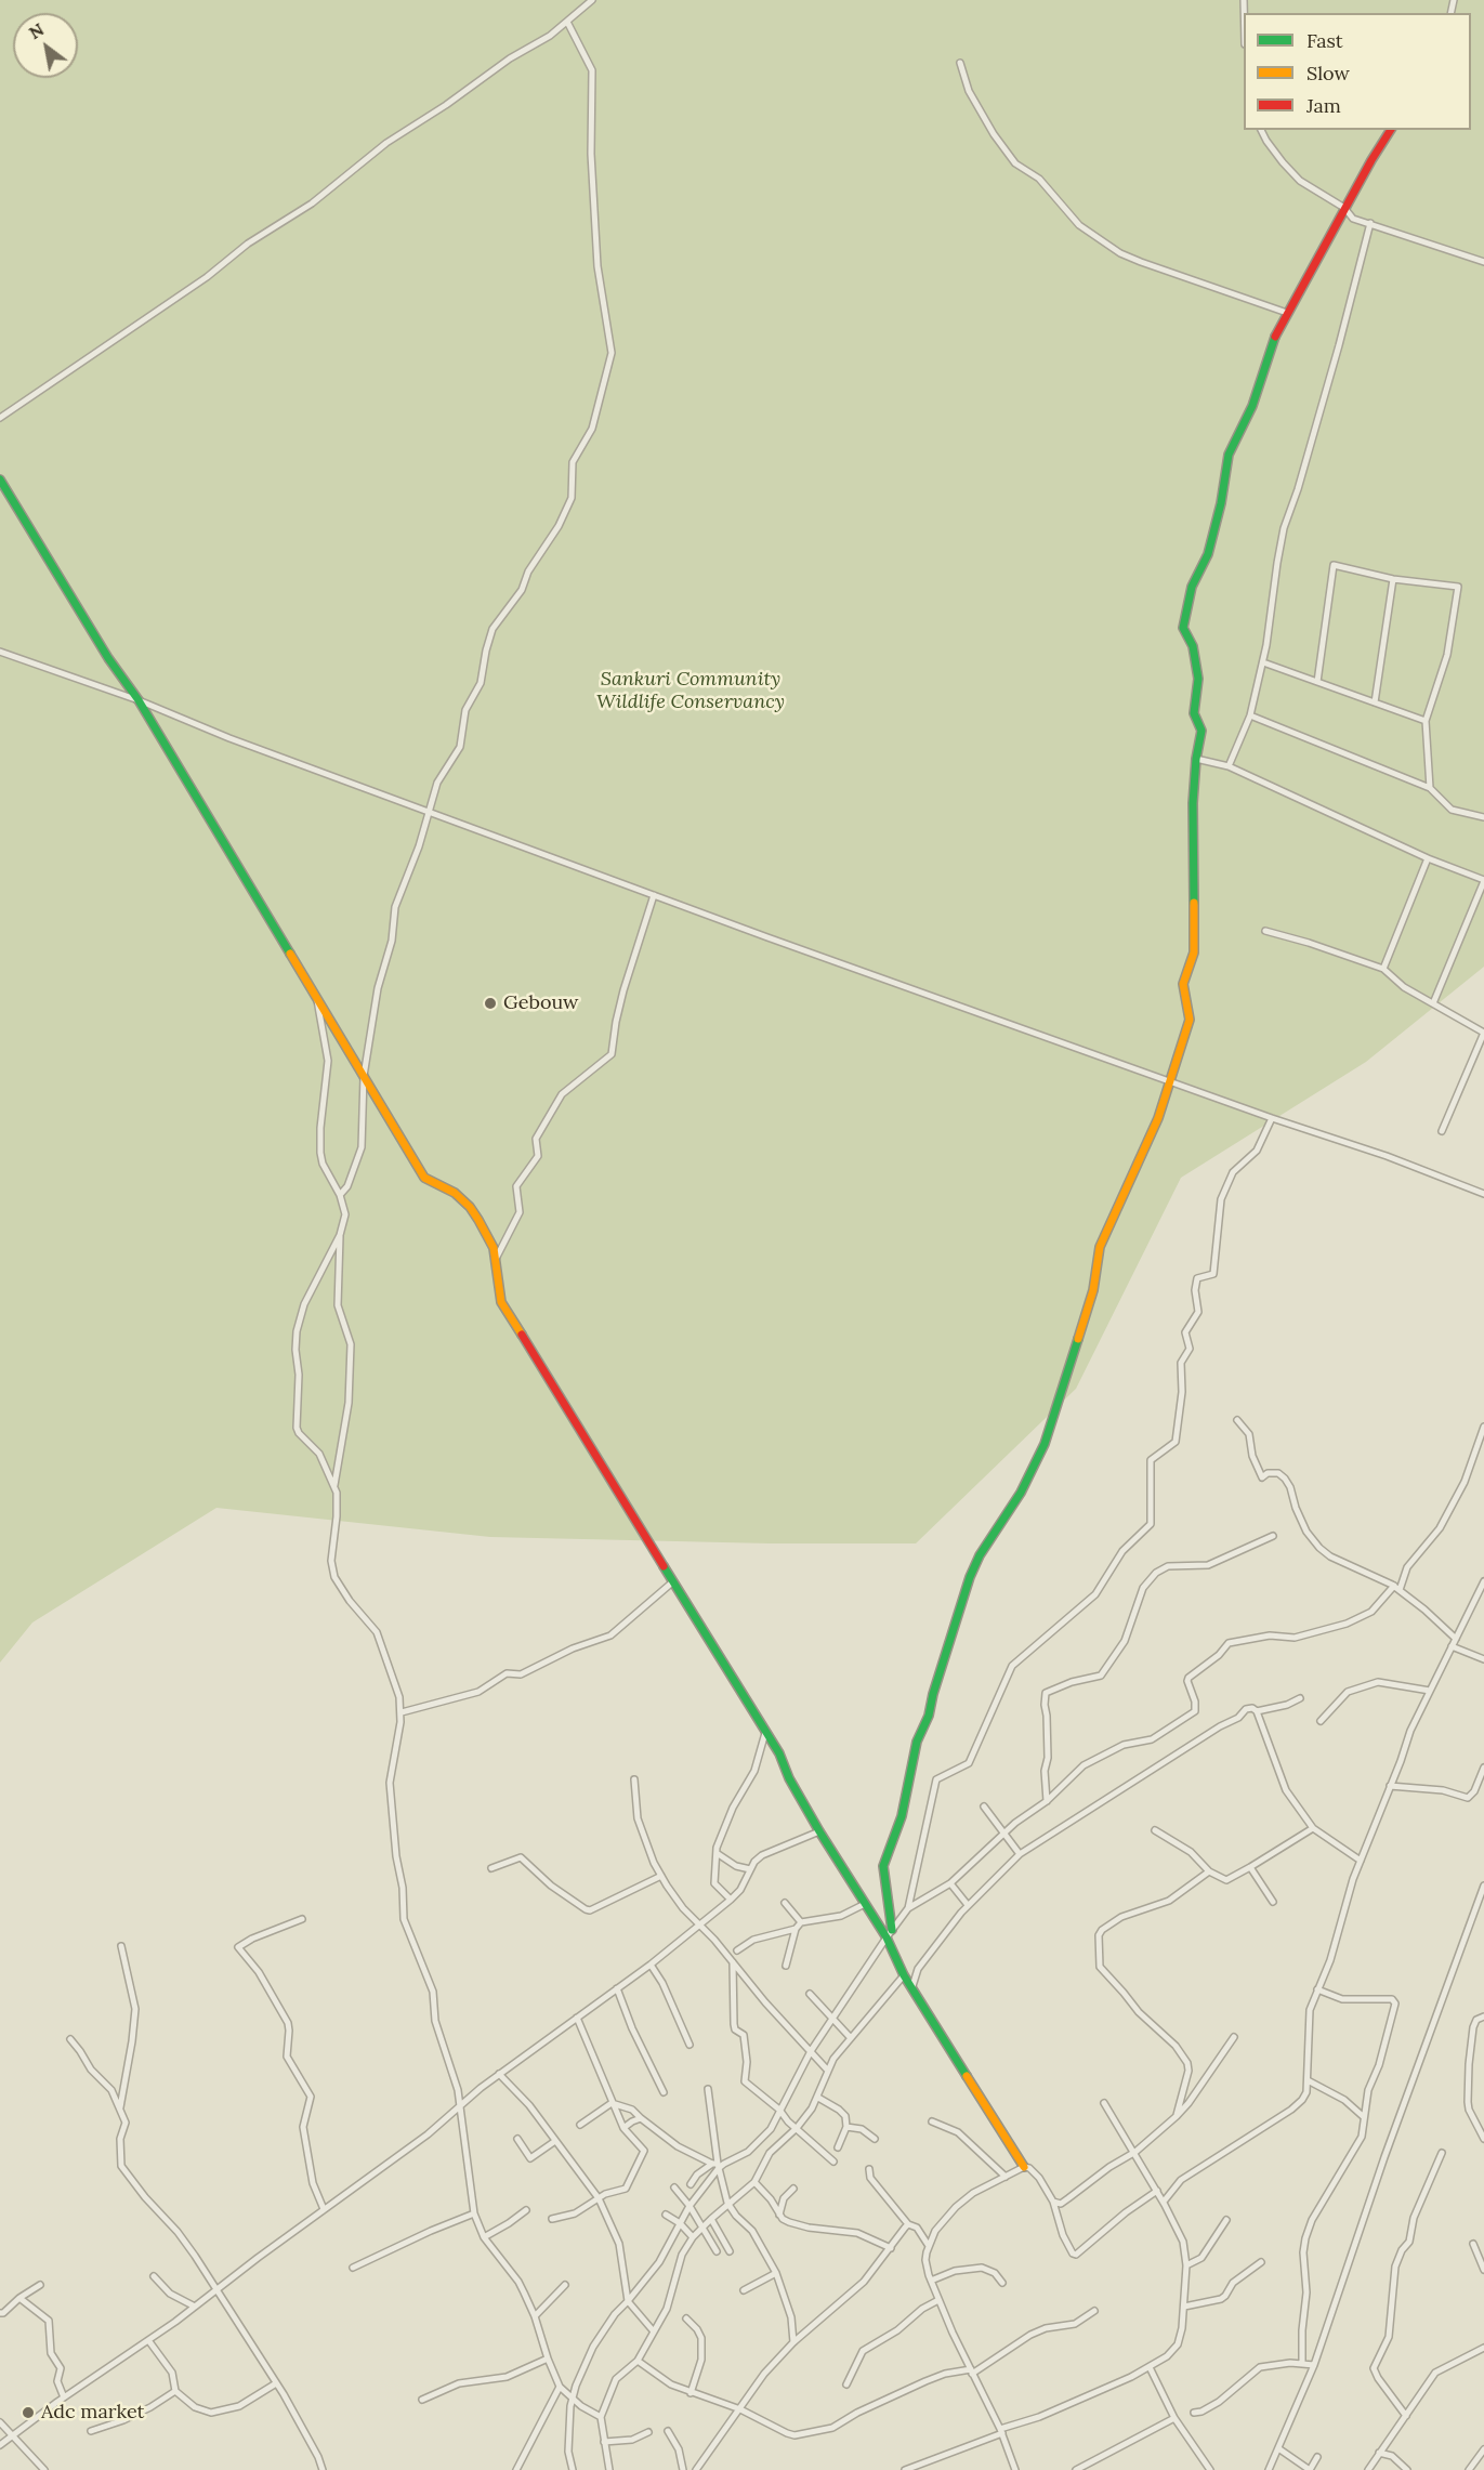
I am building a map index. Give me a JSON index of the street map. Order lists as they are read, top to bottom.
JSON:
{
  "parks": ["Sankuri Community Wildlife Conservancy"],
  "places": ["Gebouw", "Adc market"],
  "legend": ["Fast", "Slow", "Jam"],
  "north": "top left"
}
